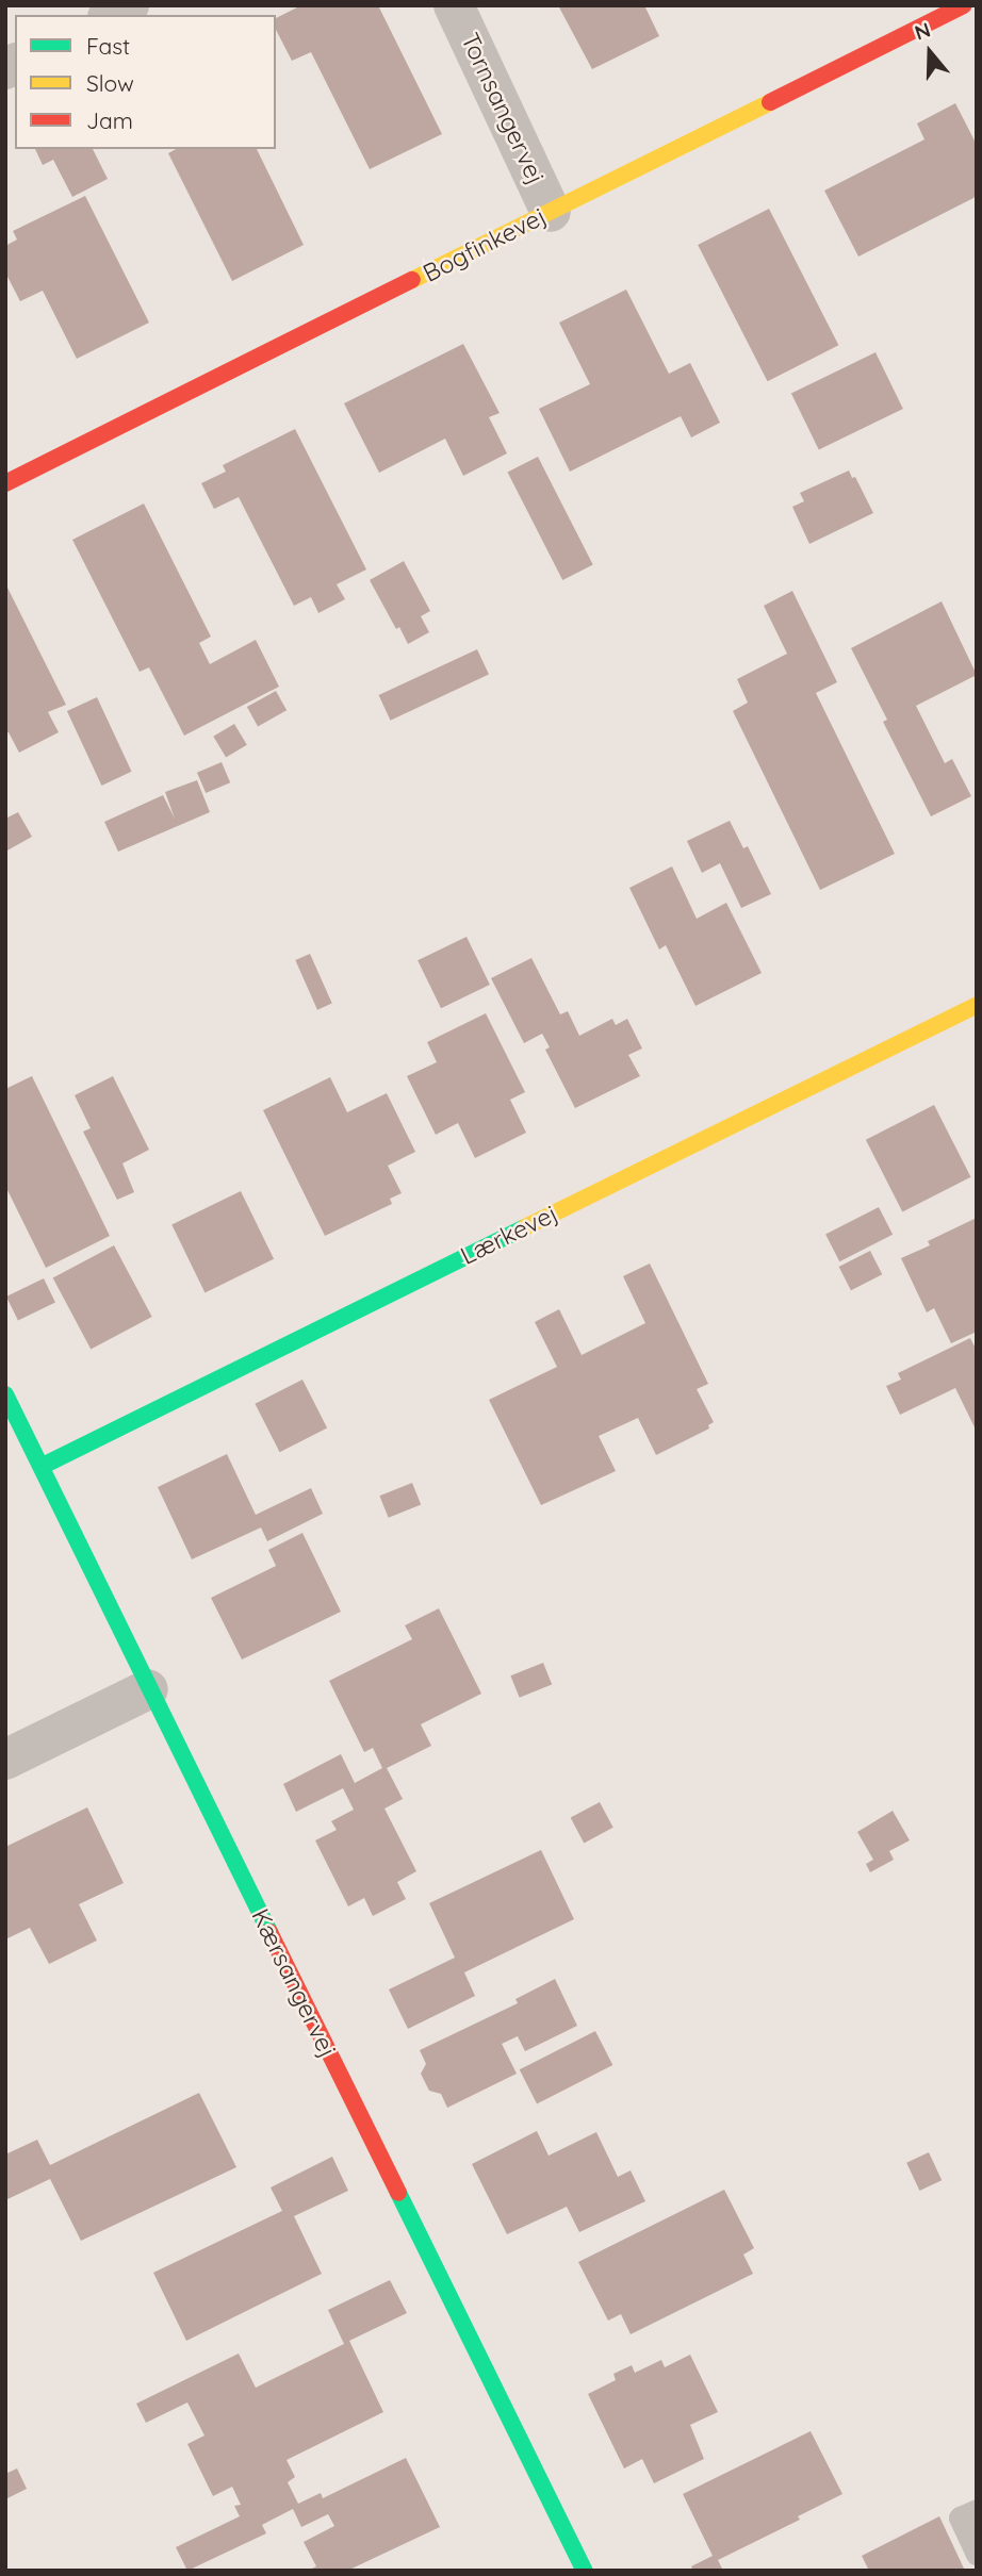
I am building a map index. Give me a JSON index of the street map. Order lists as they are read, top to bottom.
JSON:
{
  "streets": {
    "street": [
      "Tornsangervej",
      "Bogfinkevej",
      "Lærkevej",
      "Kærsangervej"
    ]
  },
  "crossings": [
    ["Tornsangervej", "Bogfinkevej"],
    ["Lærkevej", "Kærsangervej"]
  ],
  "legend": ["Fast", "Slow", "Jam"],
  "north": "top"
}
